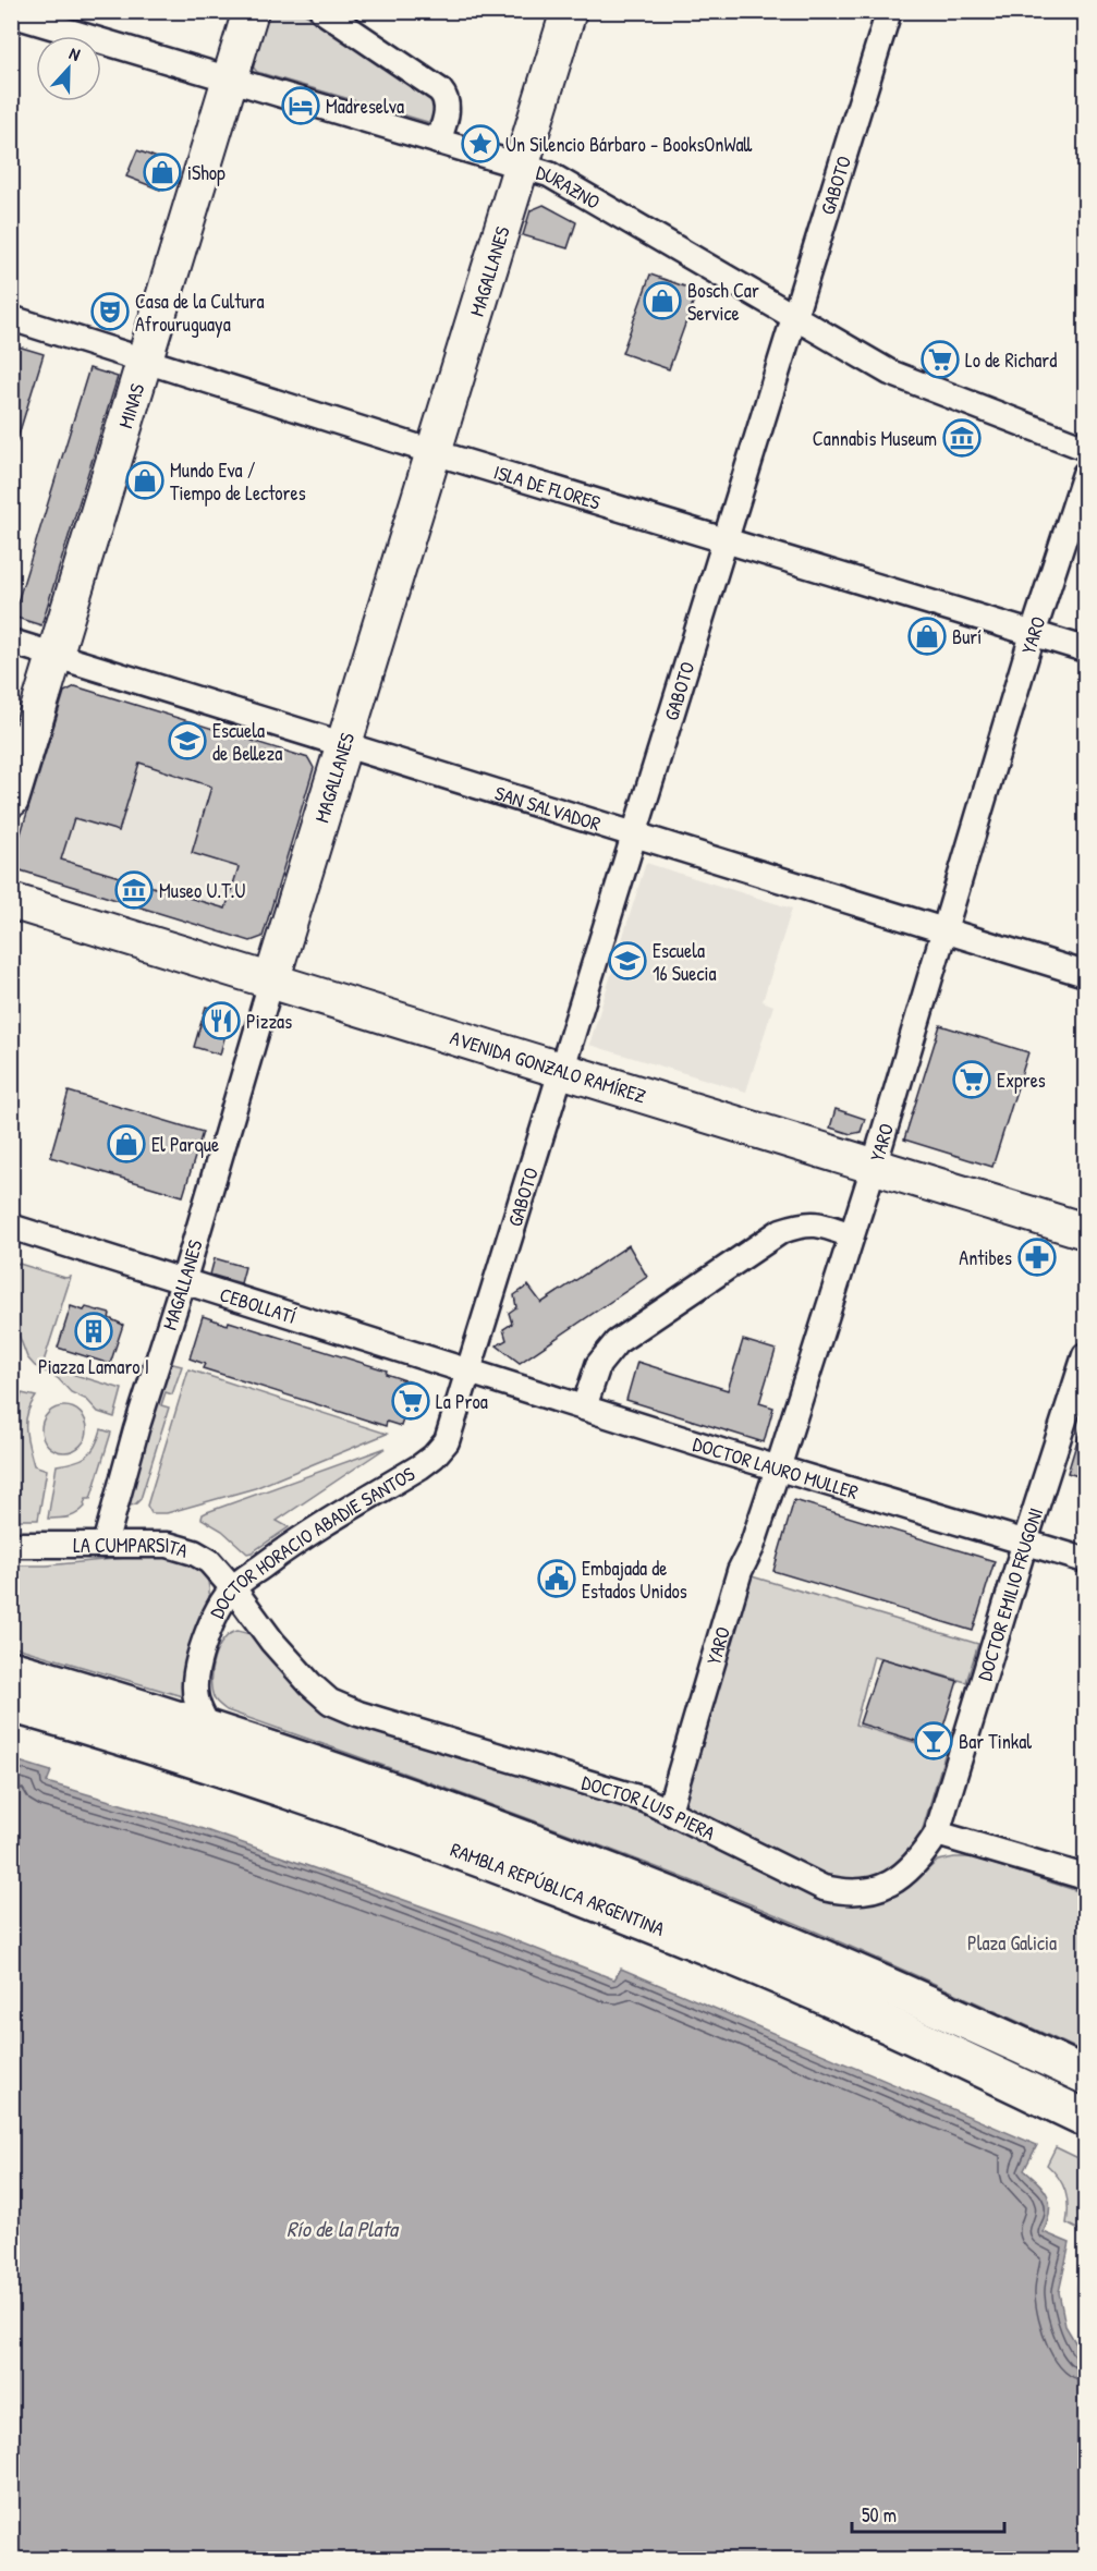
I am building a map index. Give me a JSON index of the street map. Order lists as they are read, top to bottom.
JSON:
{
  "streets": {
    "main road": ["RAMBLA REPÚBLICA ARGENTINA"],
    "street": [
      "GABOTO",
      "DURAZNO",
      "MAGALLANES",
      "MINAS",
      "ISLA DE FLORES",
      "YARO",
      "SAN SALVADOR",
      "AVENIDA GONZALO RAMÍREZ",
      "CEBOLLATÍ",
      "DOCTOR LAURO MULLER",
      "DOCTOR HORACIO ABADIE SANTOS",
      "LA CUMPARSITA",
      "DOCTOR EMILIO FRUGONI",
      "DOCTOR LUIS PIERA"
    ]
  },
  "crossings": [
    ["GABOTO", "DURAZNO"],
    ["GABOTO", "ISLA DE FLORES"],
    ["GABOTO", "SAN SALVADOR"],
    ["GABOTO", "AVENIDA GONZALO RAMÍREZ"],
    ["GABOTO", "CEBOLLATÍ"],
    ["GABOTO", "DOCTOR LAURO MULLER"],
    ["GABOTO", "DOCTOR HORACIO ABADIE SANTOS"],
    ["DURAZNO", "MAGALLANES"],
    ["DURAZNO", "MINAS"],
    ["MAGALLANES", "ISLA DE FLORES"],
    ["MAGALLANES", "SAN SALVADOR"],
    ["MAGALLANES", "AVENIDA GONZALO RAMÍREZ"],
    ["MAGALLANES", "CEBOLLATÍ"],
    ["MAGALLANES", "LA CUMPARSITA"],
    ["MINAS", "ISLA DE FLORES"],
    ["MINAS", "SAN SALVADOR"],
    ["ISLA DE FLORES", "YARO"],
    ["YARO", "SAN SALVADOR"],
    ["YARO", "AVENIDA GONZALO RAMÍREZ"],
    ["YARO", "DOCTOR LAURO MULLER"],
    ["YARO", "DOCTOR LUIS PIERA"],
    ["CEBOLLATÍ", "DOCTOR LAURO MULLER"],
    ["CEBOLLATÍ", "DOCTOR HORACIO ABADIE SANTOS"],
    ["DOCTOR LAURO MULLER", "DOCTOR HORACIO ABADIE SANTOS"],
    ["DOCTOR LAURO MULLER", "DOCTOR EMILIO FRUGONI"],
    ["DOCTOR HORACIO ABADIE SANTOS", "LA CUMPARSITA"],
    ["DOCTOR HORACIO ABADIE SANTOS", "DOCTOR LUIS PIERA"],
    ["DOCTOR HORACIO ABADIE SANTOS", "RAMBLA REPÚBLICA ARGENTINA"],
    ["LA CUMPARSITA", "DOCTOR LUIS PIERA"],
    ["DOCTOR EMILIO FRUGONI", "DOCTOR LUIS PIERA"]
  ],
  "water": ["Río de la Plata"],
  "parks": ["Plaza Galicia"],
  "places": {
    "hotel": ["Madreselva"],
    "place": ["Un Silencio Bárbaro - BooksOnWall"],
    "shop": [
      "iShop",
      "Bosch Car Service",
      "Mundo Eva / Tiempo de Lectores",
      "Burí",
      "El Parque"
    ],
    "theatre": ["Casa de la Cultura Afrouruguaya"],
    "supermarket": ["Lo de Richard", "Expres", "La Proa"],
    "museum": ["Cannabis Museum", "Museo U.T.U"],
    "school or university": ["Escuela de Belleza", "Escuela 16 Suecia"],
    "restaurant": ["Pizzas"],
    "pharmacy": ["Antibes"],
    "building": ["Piazza Lamaro I"],
    "public building": ["Embajada de Estados Unidos"],
    "bar": ["Bar Tinkal"]
  },
  "scale_bar": "50 m",
  "north": "top"
}
